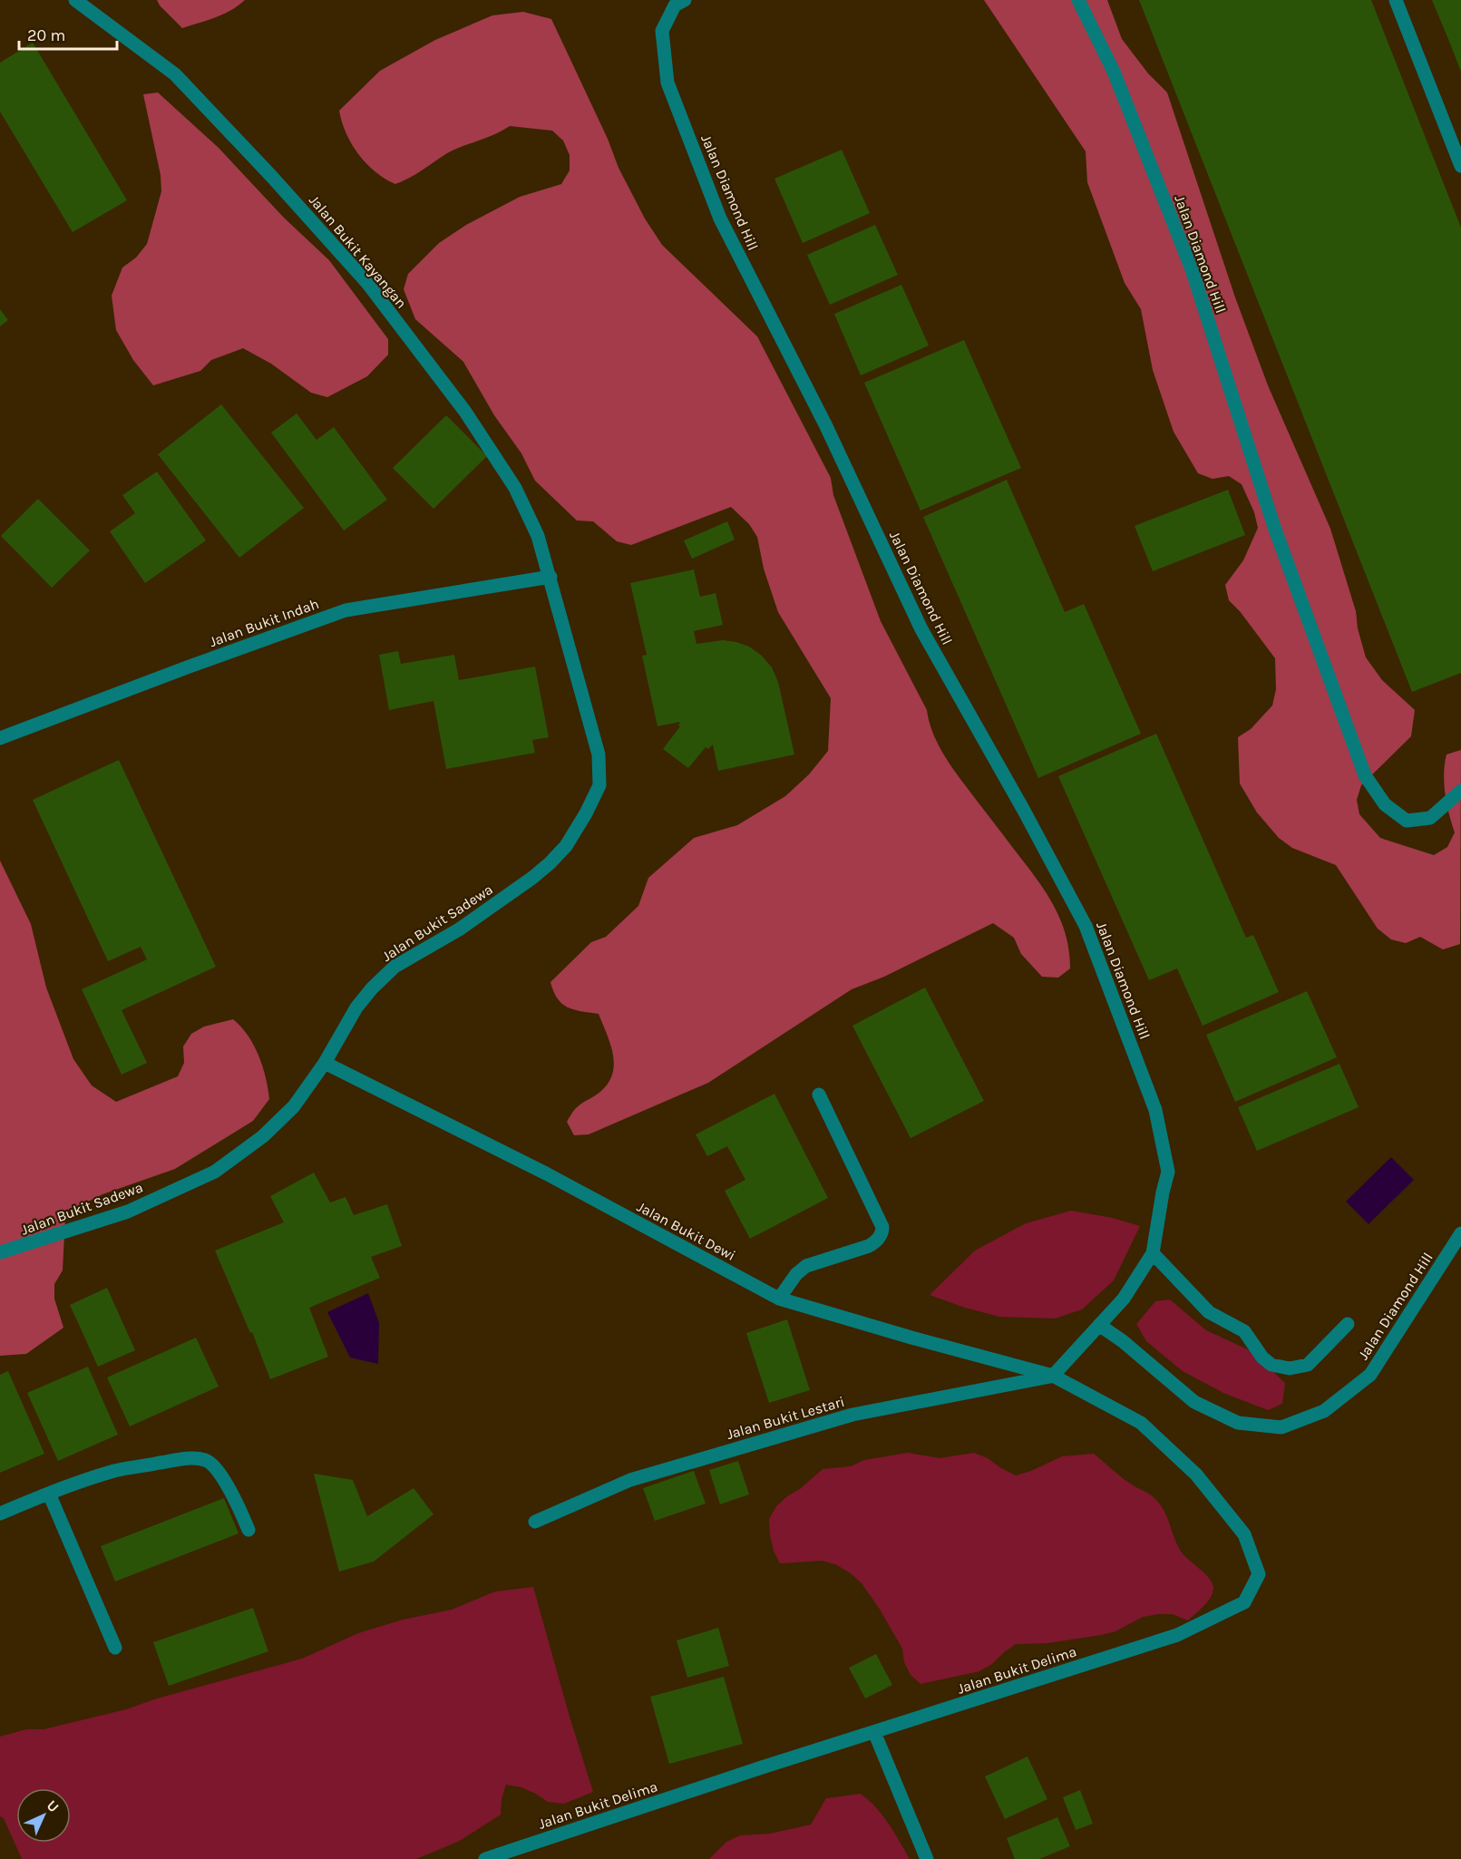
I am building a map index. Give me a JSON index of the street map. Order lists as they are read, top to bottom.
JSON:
{
  "streets": {
    "street": [
      "Jalan Diamond Hill",
      "Jalan Bukit Kayangan",
      "Jalan Bukit Indah",
      "Jalan Bukit Sadewa",
      "Jalan Bukit Dewi",
      "Jalan Bukit Lestari",
      "Jalan Bukit Delima"
    ]
  },
  "crossings": [
    ["Jalan Bukit Kayangan", "Jalan Bukit Indah"],
    ["Jalan Bukit Kayangan", "Jalan Bukit Sadewa"],
    ["Jalan Bukit Indah", "Jalan Bukit Sadewa"],
    ["Jalan Bukit Sadewa", "Jalan Bukit Dewi"],
    ["Jalan Bukit Dewi", "Jalan Bukit Lestari"],
    ["Jalan Bukit Dewi", "Jalan Bukit Delima"],
    ["Jalan Bukit Lestari", "Jalan Bukit Delima"]
  ],
  "scale_bar": "20 m",
  "north": "top right"
}
